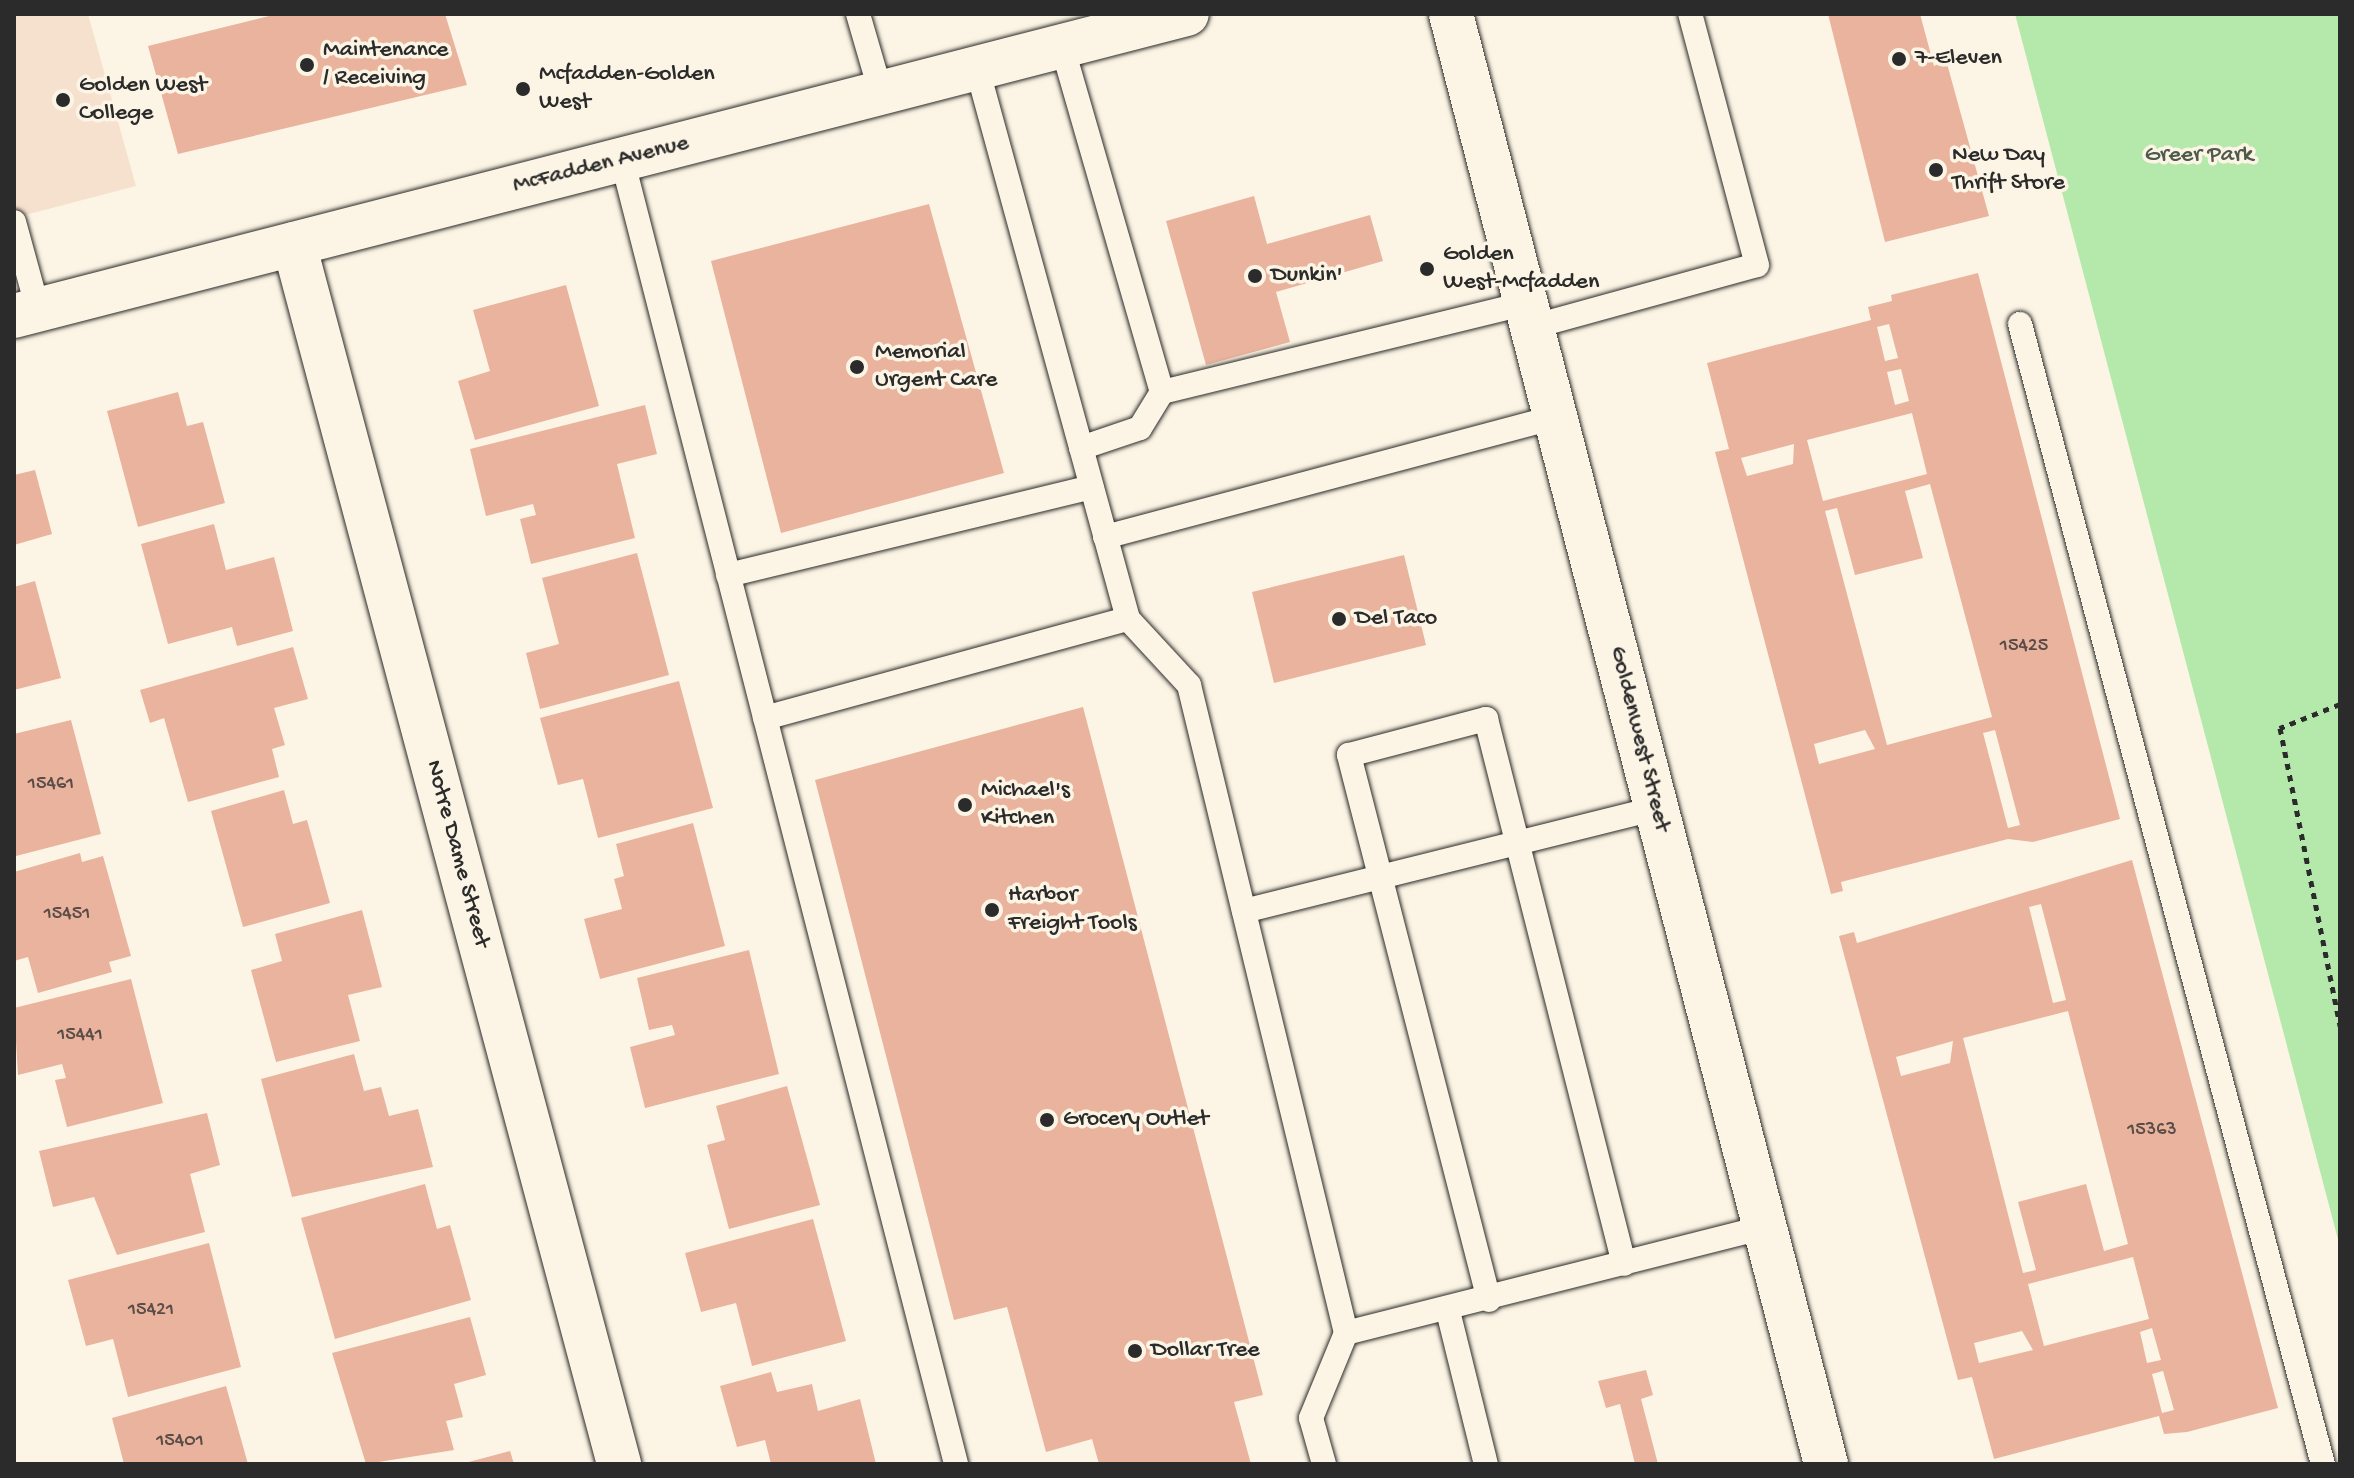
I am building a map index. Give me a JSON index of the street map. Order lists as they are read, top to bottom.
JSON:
{
  "streets": {
    "street": ["McFadden Avenue", "Goldenwest Street", "Notre Dame Street"]
  },
  "crossings": [
    ["McFadden Avenue", "Notre Dame Street"]
  ],
  "parks": ["Greer Park"],
  "places": [
    "7-Eleven",
    "Maintenance / Receiving",
    "Mcfadden-Golden West",
    "Golden West College",
    "New Day Thrift Store",
    "Golden West-Mcfadden",
    "Dunkin'",
    "Memorial Urgent Care",
    "Del Taco",
    "Michael's Kitchen",
    "Harbor Freight Tools",
    "Grocery Outlet",
    "Dollar Tree"
  ],
  "house_numbers": [
    "15425",
    "15461",
    "15451",
    "15441",
    "15363",
    "15421",
    "15401"
  ]
}
